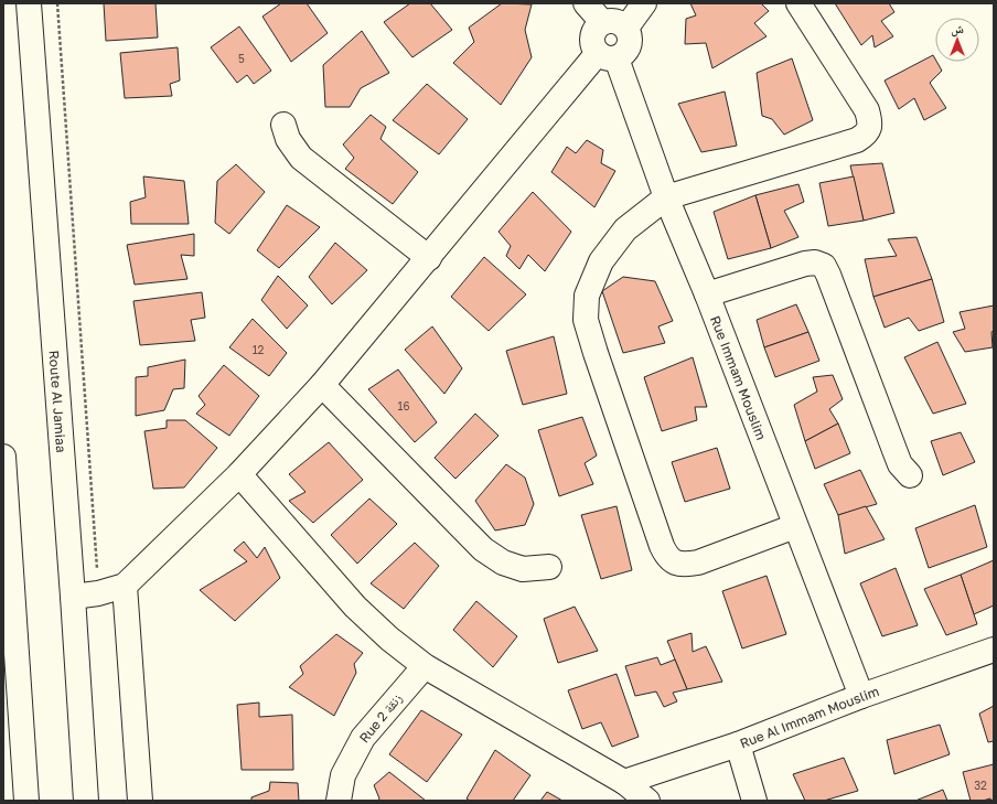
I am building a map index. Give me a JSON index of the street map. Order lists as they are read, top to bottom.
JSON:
{
  "streets": {
    "street": [
      "Rue Immam Mouslim",
      "Route Al Jamiaa",
      "Rue Al Immam Mouslim",
      "Rue 2 زنقة"
    ]
  },
  "crossings": [
    ["Rue Immam Mouslim", "Rue Al Immam Mouslim"]
  ],
  "house_numbers": [
    "5",
    "12",
    "16",
    "32"
  ],
  "north": "top"
}
